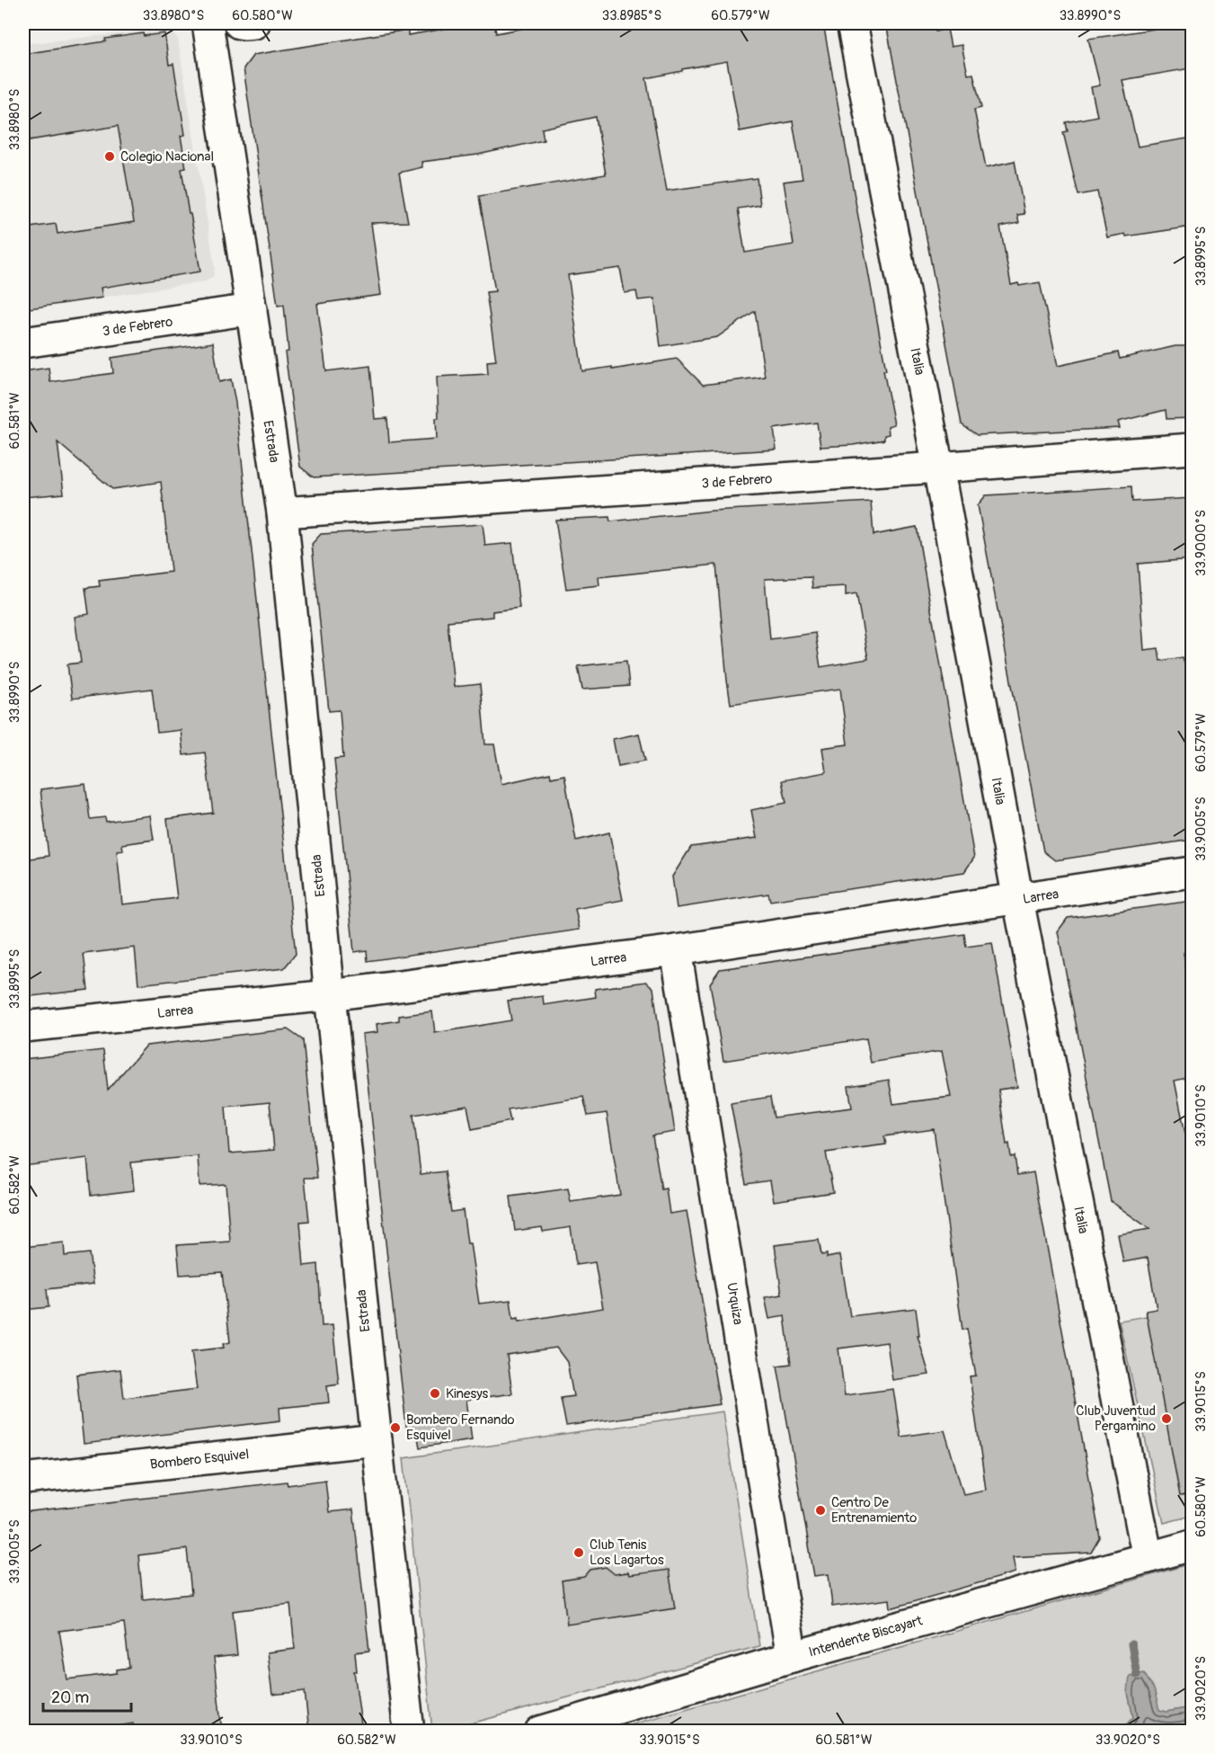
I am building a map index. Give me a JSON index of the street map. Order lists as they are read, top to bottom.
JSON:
{
  "streets": {
    "street": [
      "3 de Febrero",
      "Italia",
      "Estrada",
      "Larrea",
      "Urquiza",
      "Bombero Esquivel",
      "Intendente Biscayart"
    ]
  },
  "crossings": [
    ["3 de Febrero", "Italia"],
    ["3 de Febrero", "Estrada"],
    ["Italia", "Larrea"],
    ["Italia", "Intendente Biscayart"],
    ["Estrada", "Larrea"],
    ["Estrada", "Bombero Esquivel"],
    ["Larrea", "Urquiza"],
    ["Urquiza", "Intendente Biscayart"]
  ],
  "places": [
    "Colegio Nacional",
    "Kinesys",
    "Club Juventud Pergamino",
    "Bombero Fernando Esquivel",
    "Centro De Entrenamiento",
    "Club Tenis Los Lagartos"
  ],
  "scale_bar": "20 m",
  "coordinates": [
    "33.8980°S",
    "60.580°W",
    "33.8985°S",
    "60.579°W",
    "33.8990°S",
    "33.8995°S",
    "60.581°W",
    "33.9000°S",
    "33.9005°S",
    "33.9010°S",
    "60.582°W",
    "33.9015°S",
    "33.9020°S"
  ]
}
